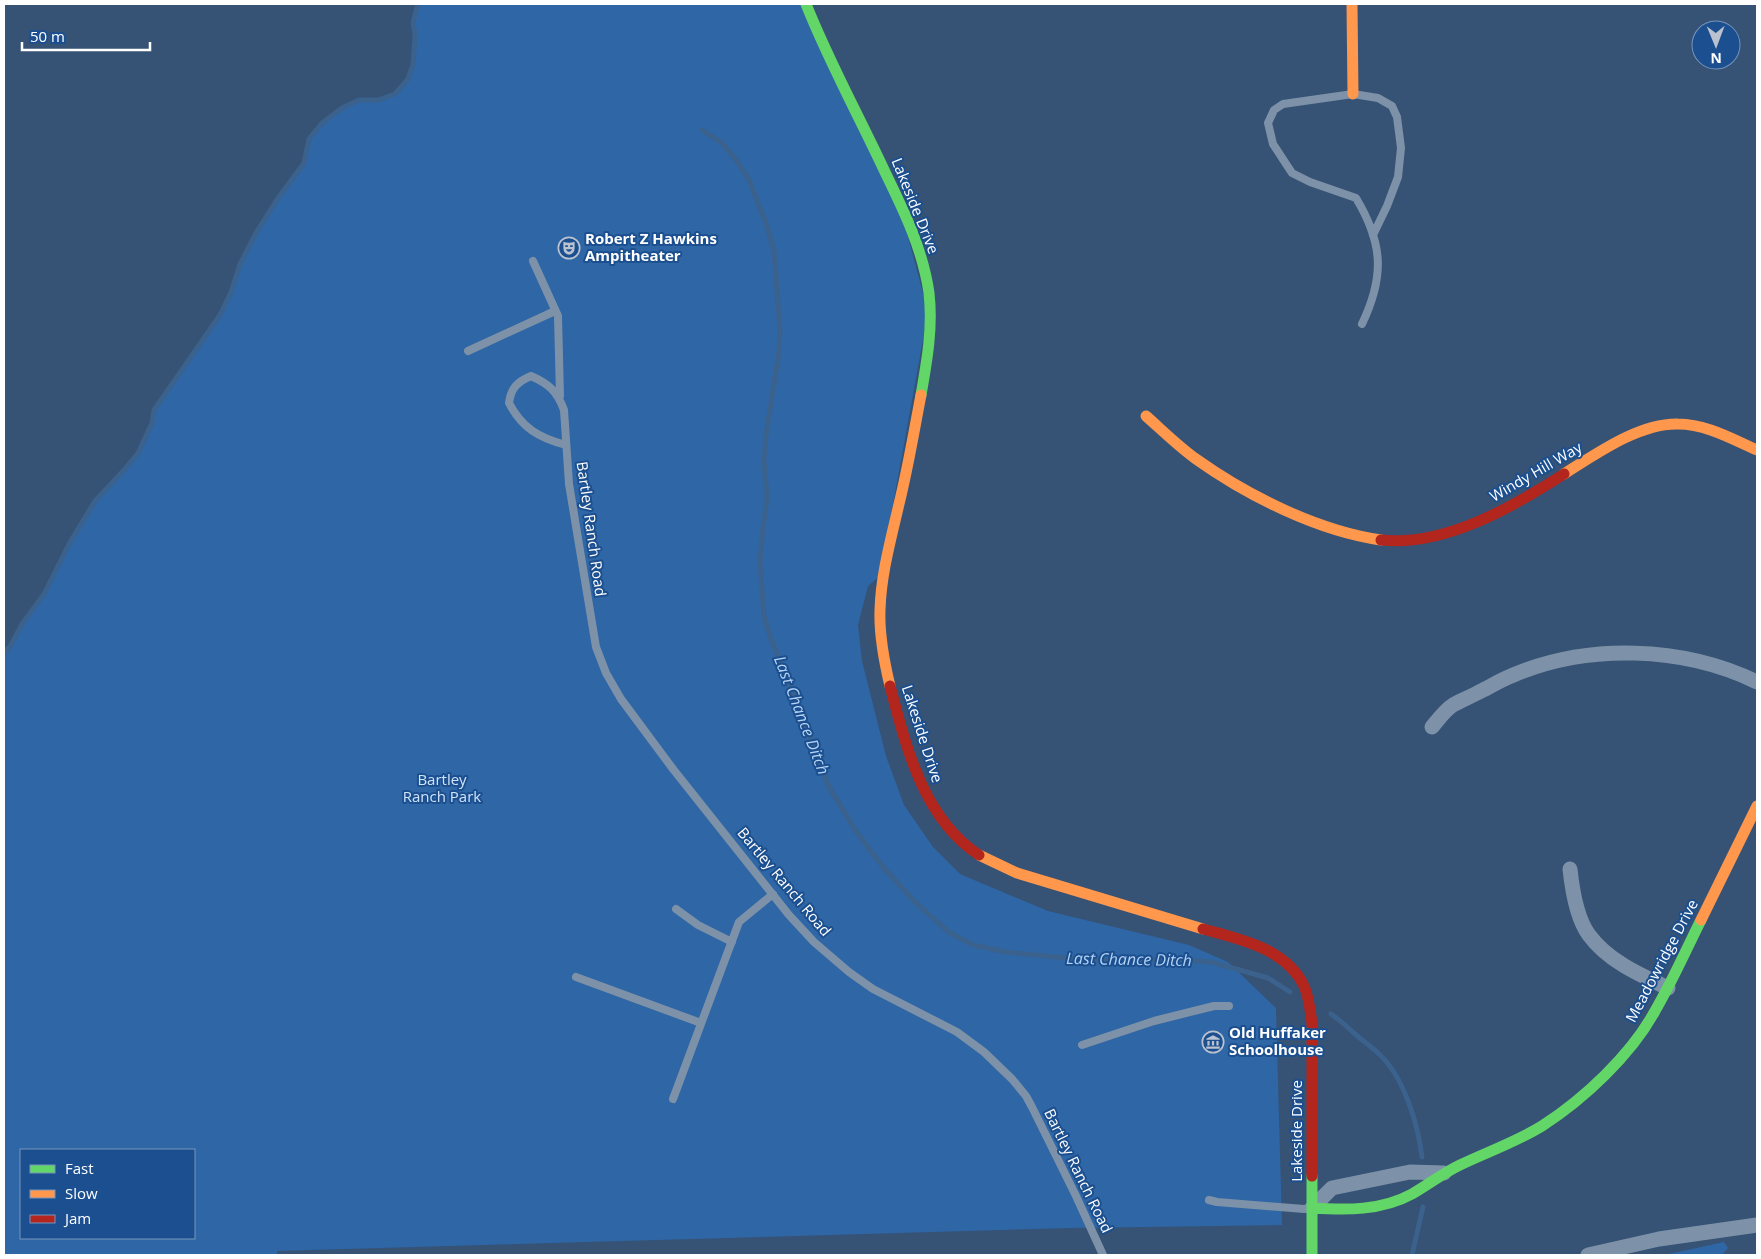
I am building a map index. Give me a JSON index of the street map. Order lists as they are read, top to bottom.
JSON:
{
  "streets": {
    "street": ["Lakeside Drive", "Windy Hill Way", "Meadowridge Drive"],
    "lane": ["Bartley Ranch Road"]
  },
  "crossings": [
    ["Lakeside Drive", "Meadowridge Drive"]
  ],
  "water": ["Last Chance Ditch"],
  "parks": ["Bartley Ranch Park"],
  "places": {
    "theatre": ["Robert Z Hawkins Ampitheater"],
    "museum": ["Old Huffaker Schoolhouse"]
  },
  "legend": ["Fast", "Slow", "Jam"],
  "scale_bar": "50 m",
  "north": "bottom"
}
